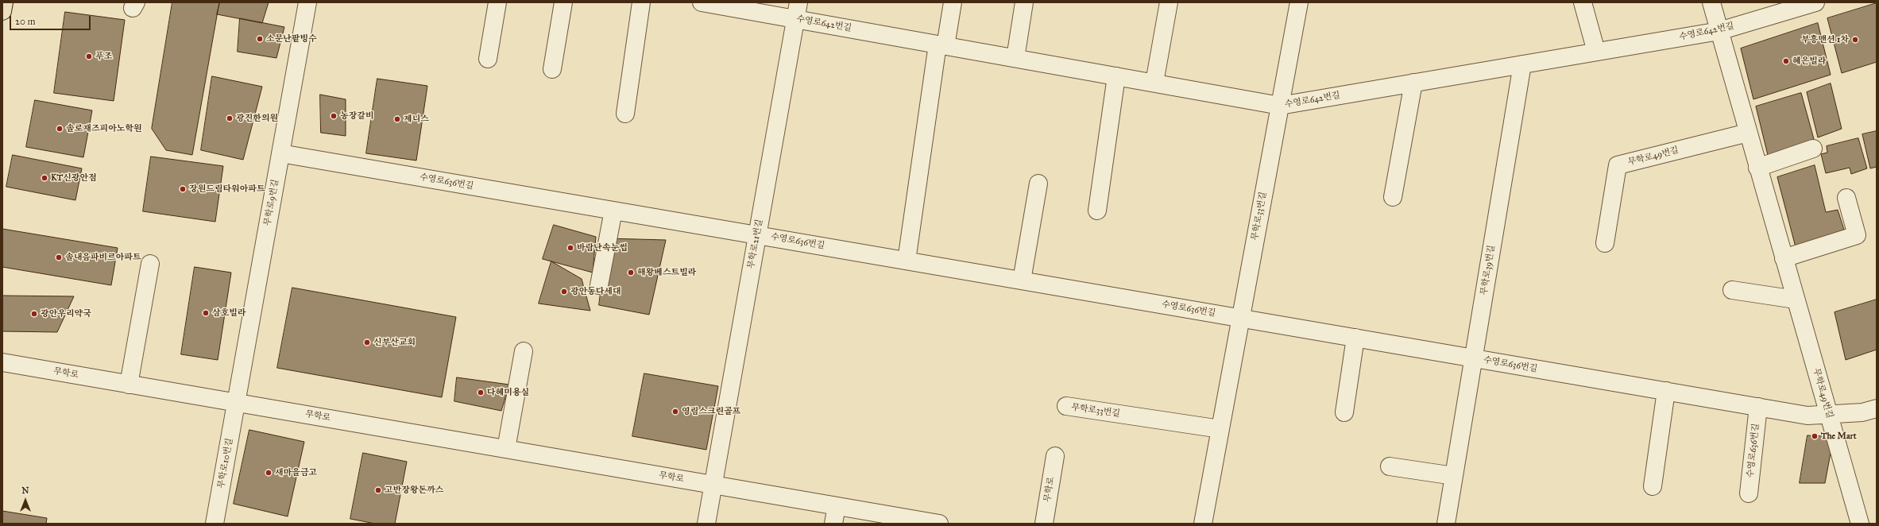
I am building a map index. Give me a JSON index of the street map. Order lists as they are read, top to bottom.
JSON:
{
  "streets": {
    "street": [
      "수영로642번길",
      "무학로49번길",
      "수영로636번길",
      "무학로9번길",
      "무학로33번길",
      "무학로21번길",
      "무학로39번길",
      "무학로",
      "무학로10번길"
    ]
  },
  "crossings": [
    ["수영로642번길", "무학로49번길"],
    ["수영로642번길", "무학로33번길"],
    ["수영로642번길", "무학로21번길"],
    ["수영로642번길", "무학로39번길"],
    ["무학로49번길", "수영로636번길"],
    ["수영로636번길", "무학로9번길"],
    ["수영로636번길", "무학로33번길"],
    ["수영로636번길", "무학로21번길"],
    ["수영로636번길", "무학로39번길"],
    ["무학로9번길", "무학로"],
    ["무학로9번길", "무학로10번길"],
    ["무학로21번길", "무학로"],
    ["무학로", "무학로10번길"]
  ],
  "places": [
    "소문난팥빙수",
    "부흥맨션 1차",
    "푸조",
    "혜은빌라",
    "농장갈비",
    "광진한의원",
    "제니스",
    "솔로재즈피아노학원",
    "KT신광안점",
    "장원드림타워아파트",
    "바람난속눈썹",
    "솔내음파비르아파트",
    "해왕베스트빌라",
    "광안동다세대",
    "삼호빌라",
    "광안우리약국",
    "신부산교회",
    "다혜미용실",
    "영림스크린골프",
    "The Mart",
    "새마을금고",
    "고반장왕돈까스"
  ],
  "scale_bar": "20 m",
  "north": "top"
}
